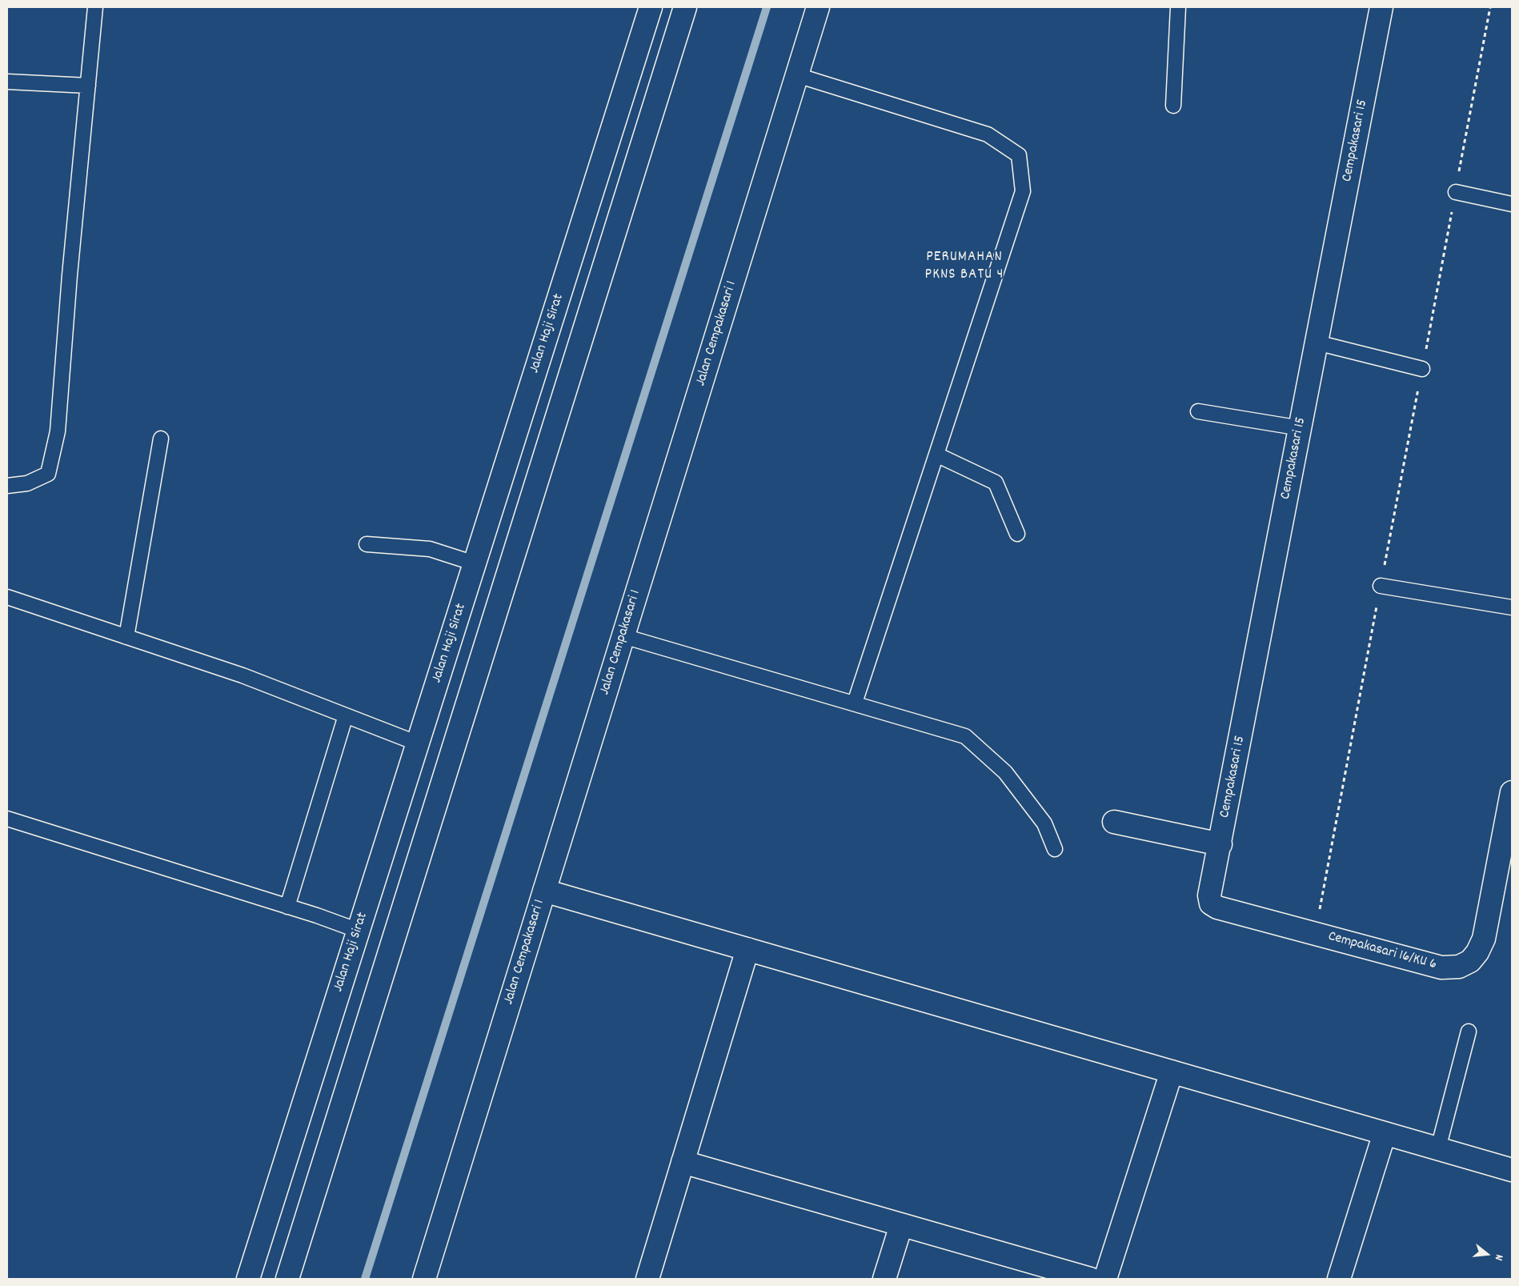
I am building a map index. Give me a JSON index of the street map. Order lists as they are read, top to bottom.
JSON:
{
  "streets": {
    "street": [
      "Cempakasari 15",
      "Jalan Haji Sirat",
      "Jalan Cempakasari 1",
      "Cempakasari 16/KU 6"
    ]
  },
  "crossings": [
    ["Cempakasari 15", "Cempakasari 16/KU 6"]
  ],
  "districts": ["PERUMAHAN PKNS BATU 4"],
  "north": "right"
}
